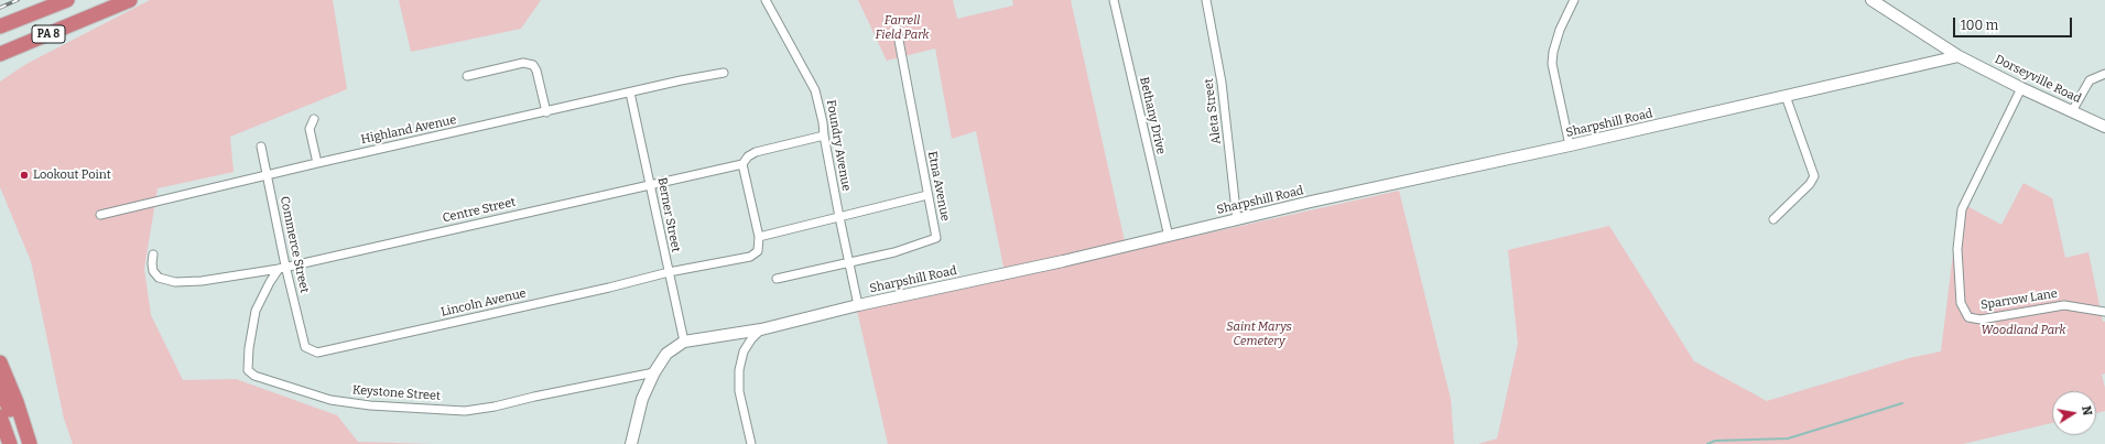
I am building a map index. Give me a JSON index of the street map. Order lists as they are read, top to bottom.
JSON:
{
  "streets": {
    "highway": ["PA 8"],
    "street": [
      "Dorseyville Road",
      "Aleta Street",
      "Bethany Drive",
      "Sharpshill Road",
      "Highland Avenue",
      "Foundry Avenue",
      "Etna Avenue",
      "Centre Street",
      "Berner Street",
      "Commerce Street",
      "Sparrow Lane",
      "Lincoln Avenue",
      "Keystone Street"
    ]
  },
  "crossings": [
    ["Dorseyville Road", "Sharpshill Road"],
    ["Dorseyville Road", "Sparrow Lane"],
    ["Aleta Street", "Sharpshill Road"],
    ["Bethany Drive", "Sharpshill Road"],
    ["Sharpshill Road", "Foundry Avenue"],
    ["Sharpshill Road", "Berner Street"],
    ["Sharpshill Road", "Keystone Street"],
    ["Highland Avenue", "Berner Street"],
    ["Highland Avenue", "Commerce Street"],
    ["Foundry Avenue", "Etna Avenue"],
    ["Foundry Avenue", "Centre Street"],
    ["Centre Street", "Berner Street"],
    ["Centre Street", "Commerce Street"],
    ["Centre Street", "Keystone Street"],
    ["Berner Street", "Lincoln Avenue"],
    ["Commerce Street", "Lincoln Avenue"],
    ["Commerce Street", "Keystone Street"]
  ],
  "parks": ["Farrell Field Park", "Saint Marys Cemetery", "Woodland Park"],
  "places": ["Lookout Point"],
  "scale_bar": "100 m",
  "north": "right"
}
